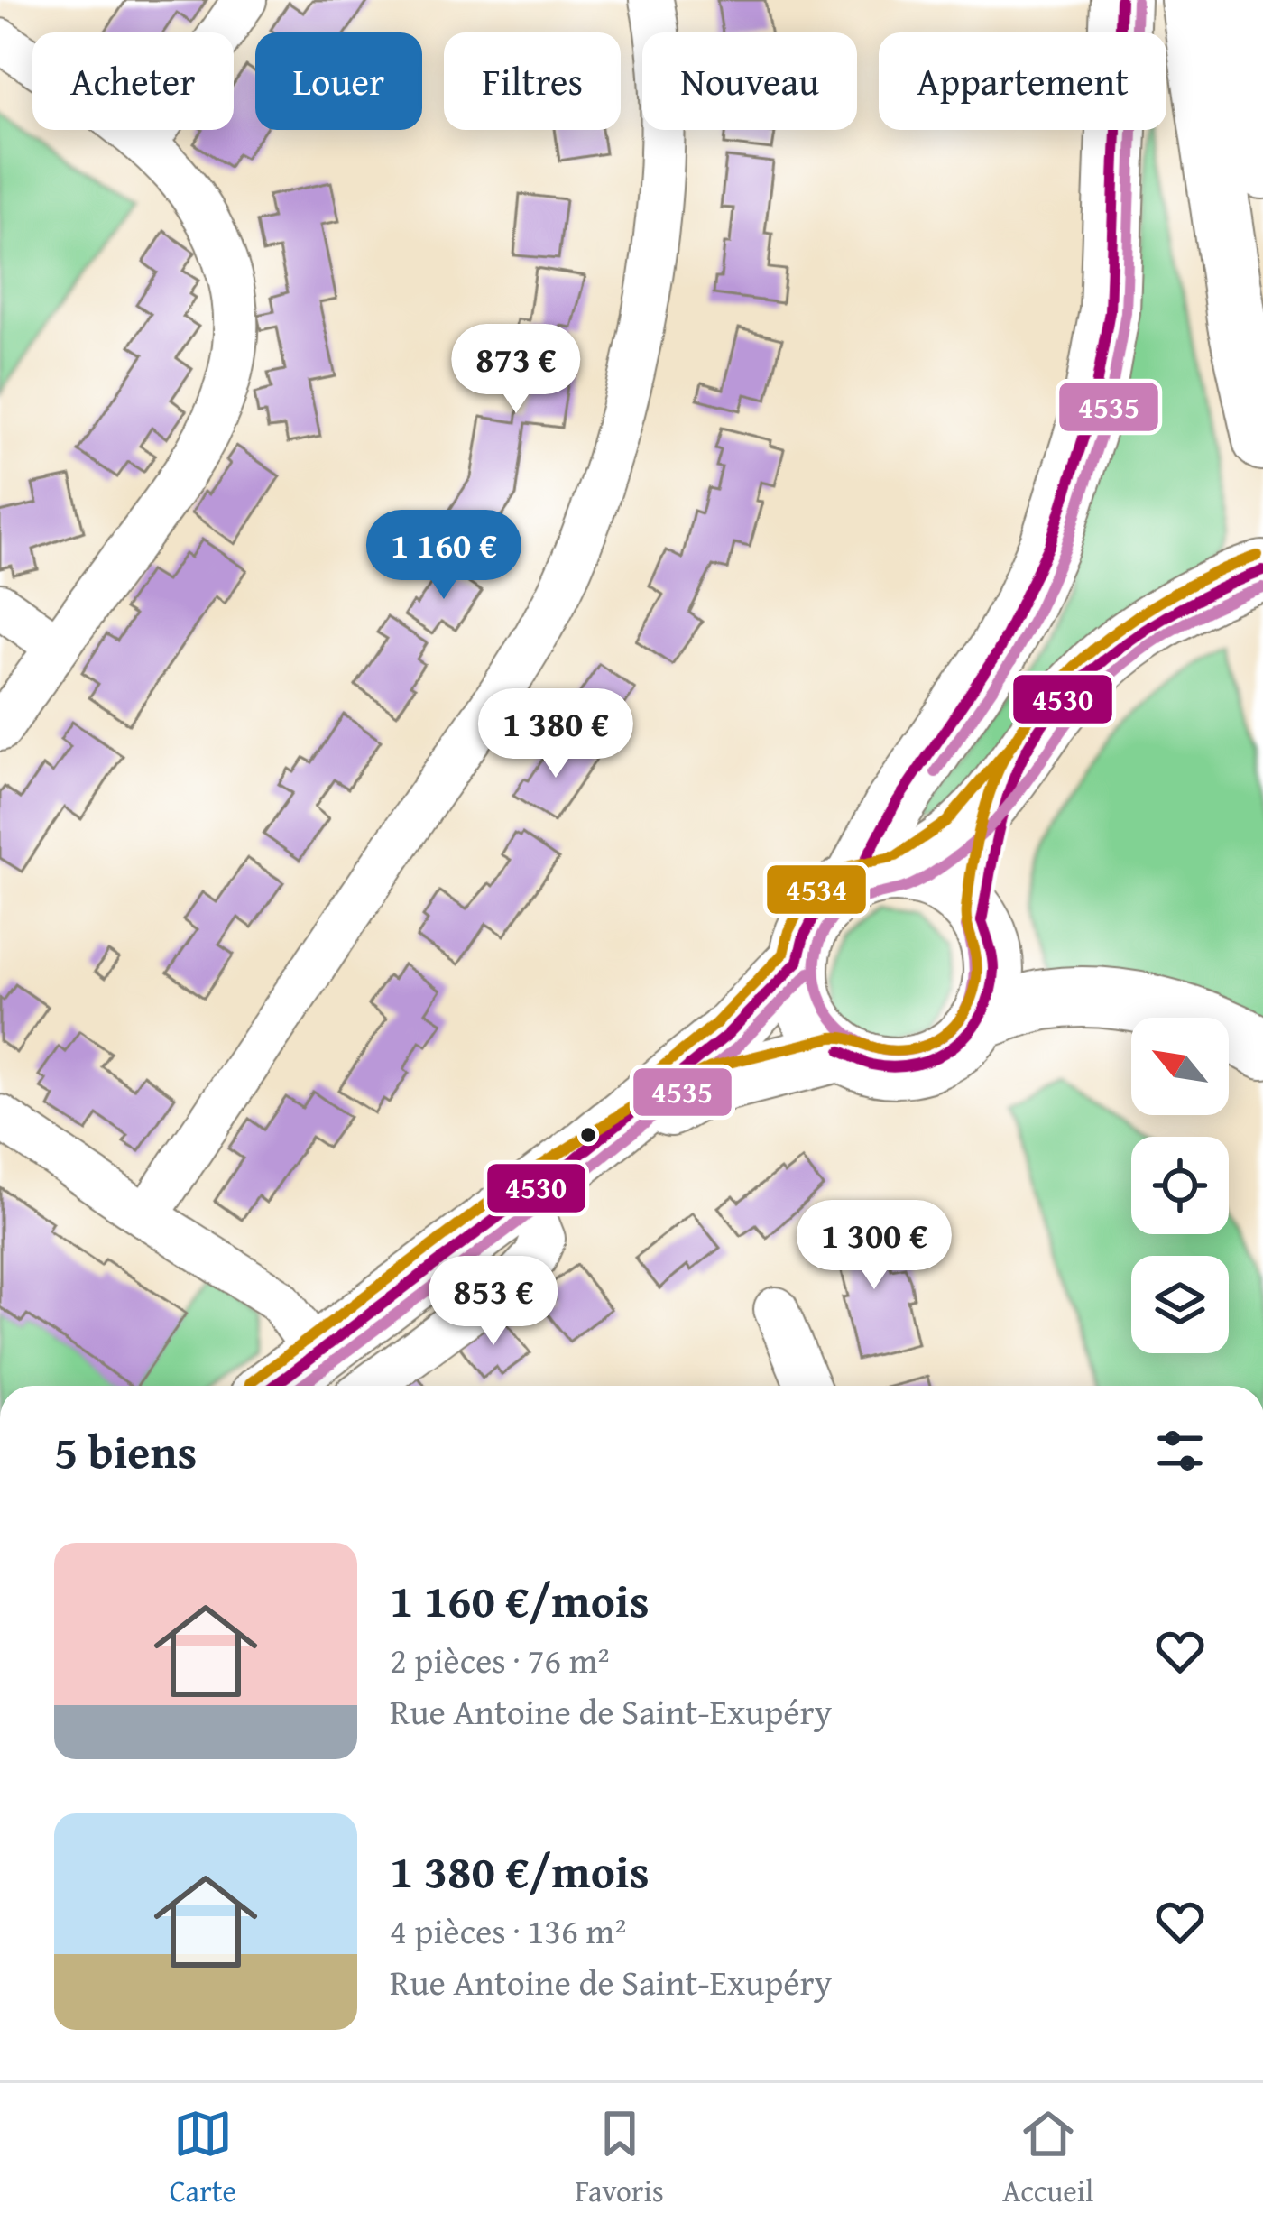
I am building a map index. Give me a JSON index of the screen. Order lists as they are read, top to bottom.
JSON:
{
  "lines": ["transit line 4530", "transit line 4535", "transit line 4534"],
  "north": "top left",
  "page": {
    "chip": [
      "Acheter",
      "Louer",
      "Filtres",
      "Nouveau",
      "Appartement"
    ],
    "price": [
      "873 €",
      "1 160 €",
      "1 380 €",
      "1 300 €",
      "853 €"
    ],
    "heading": "5 biens",
    "list": [
      {
        "name": "1 160 €/mois",
        "note": "2 pièces · 76 m² · Rue Antoine de Saint-Exupéry"
      },
      {
        "name": "1 380 €/mois",
        "note": "4 pièces · 136 m² · Rue Antoine de Saint-Exupéry"
      }
    ],
    "tabs": ["Carte", "Favoris", "Accueil"]
  }
}
